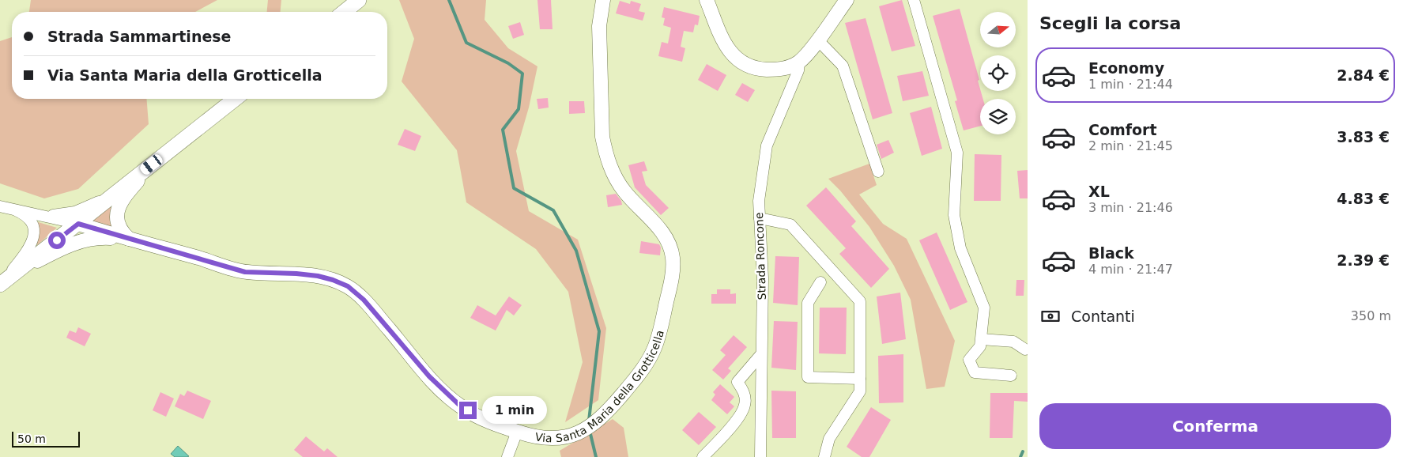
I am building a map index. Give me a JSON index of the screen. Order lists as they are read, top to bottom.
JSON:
{
  "streets": {
    "street": ["Strada Roncone", "Via Santa Maria della Grotticella"]
  },
  "scale_bar": "50 m",
  "north": "right",
  "page": {
    "heading": "Scegli la corsa",
    "banner": ["Strada Sammartinese", "Via Santa Maria della Grotticella"],
    "list": [
      {
        "name": "Economy",
        "note": "1 min · 21:44",
        "value": "2.84 €"
      },
      {
        "name": "Comfort",
        "note": "2 min · 21:45",
        "value": "3.83 €"
      },
      {
        "name": "XL",
        "note": "3 min · 21:46",
        "value": "4.83 €"
      },
      {
        "name": "Black",
        "note": "4 min · 21:47",
        "value": "2.39 €"
      }
    ],
    "pay": ["Contanti", "350 m"],
    "buttons": "Conferma",
    "bubble": "1 min",
    "scale": "50 m"
  }
}
